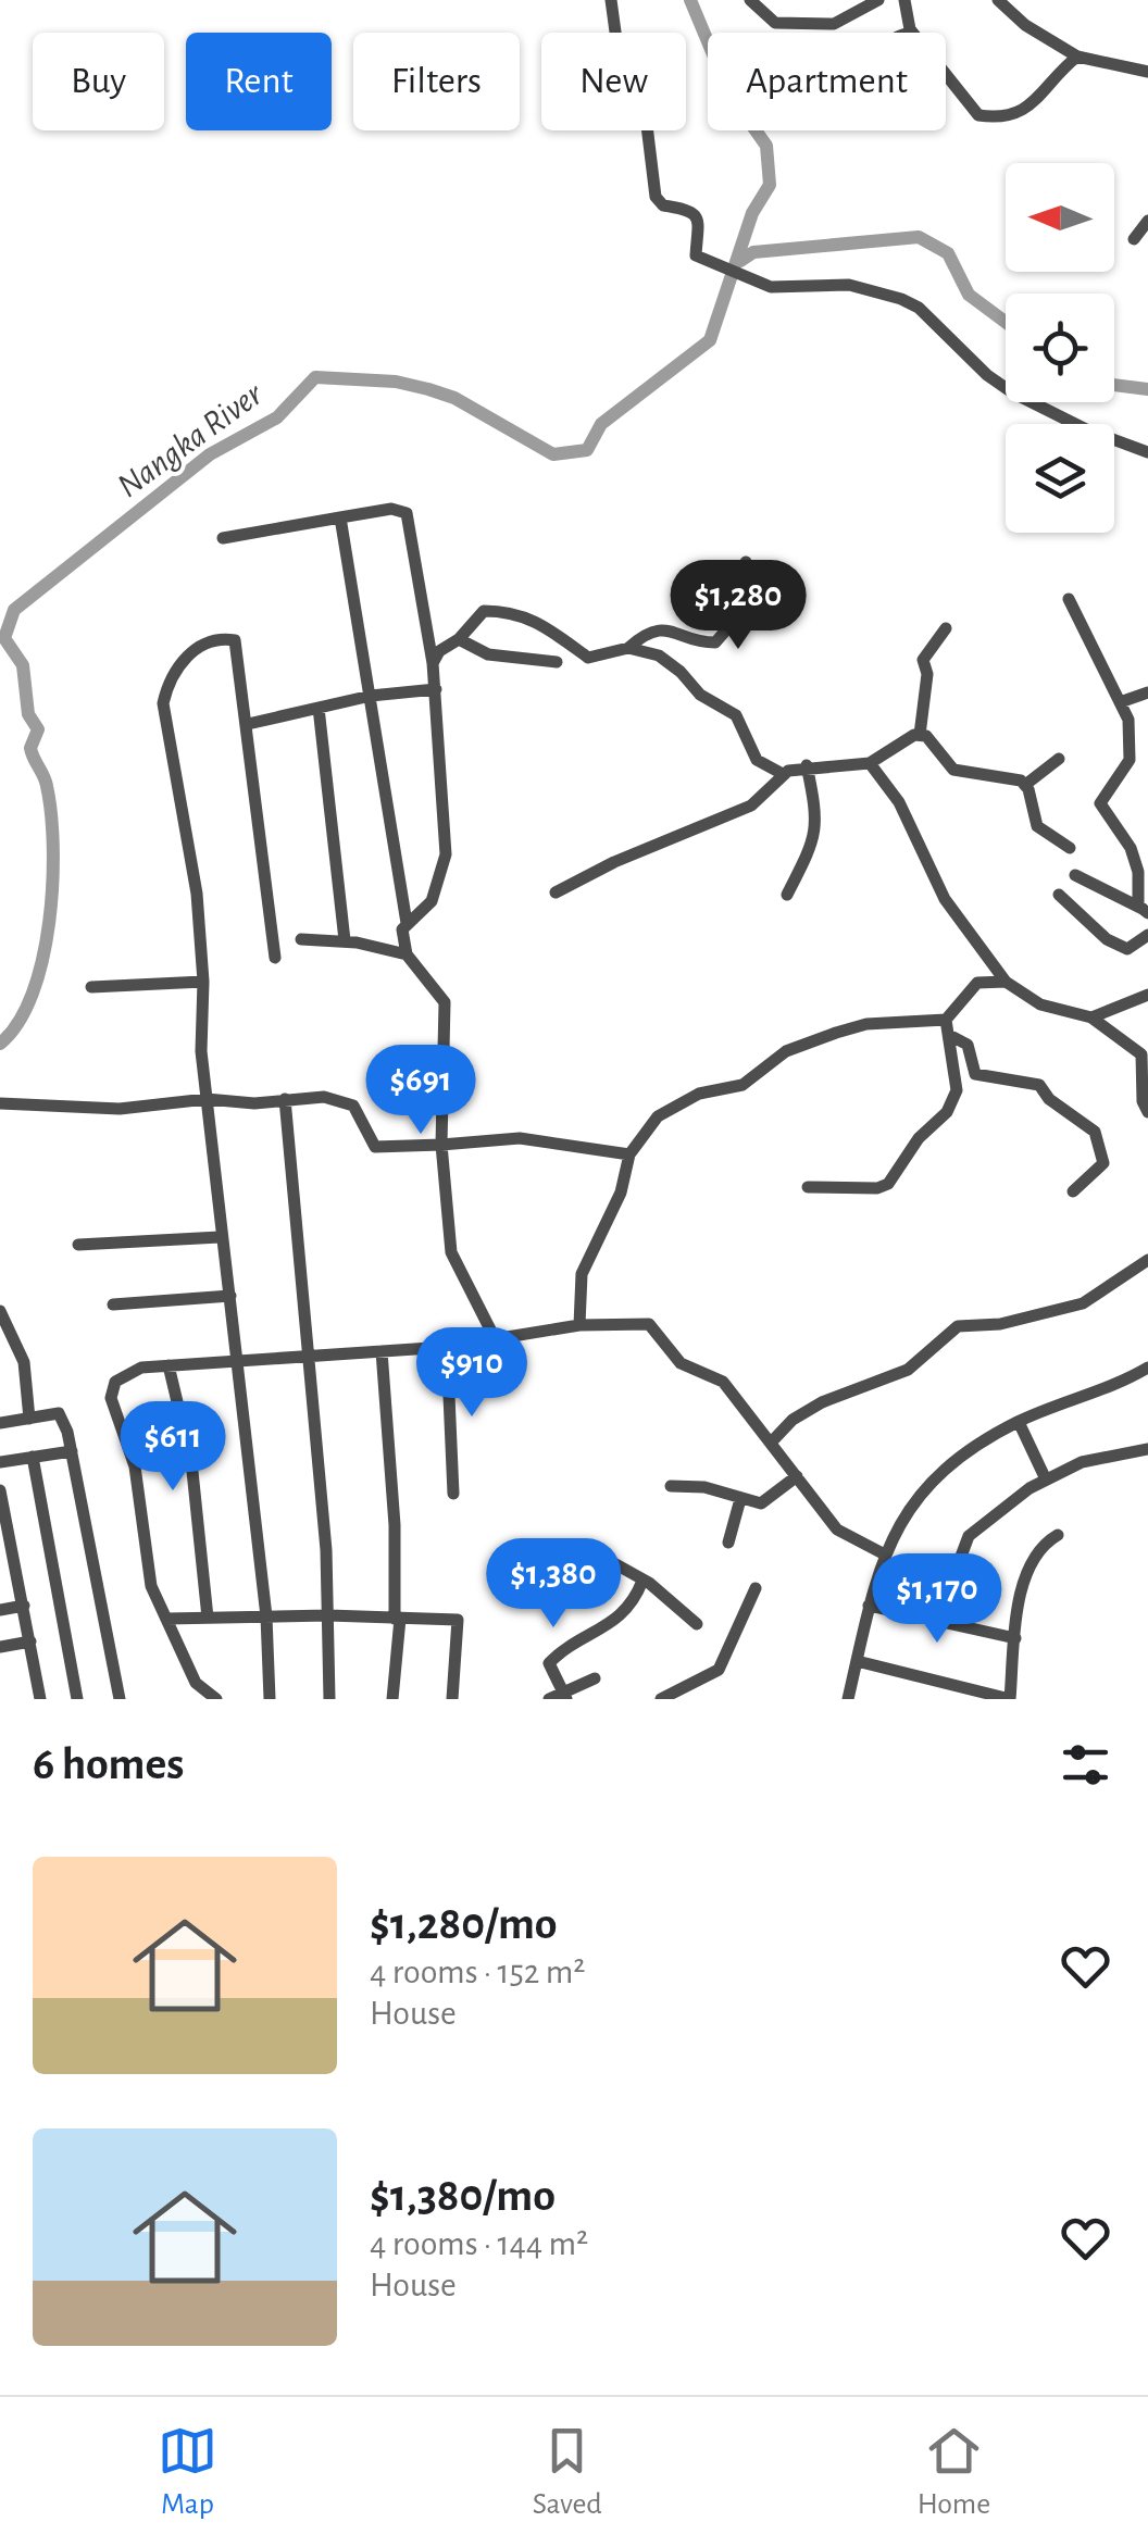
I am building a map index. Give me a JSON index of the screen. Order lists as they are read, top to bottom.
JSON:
{
  "water": ["Nangka River"],
  "north": "left",
  "page": {
    "chip": [
      "Buy",
      "Rent",
      "Filters",
      "New",
      "Apartment"
    ],
    "price": [
      "$1,280",
      "$691",
      "$910",
      "$611",
      "$1,380",
      "$1,170"
    ],
    "heading": "6 homes",
    "list": [
      {
        "name": "$1,280/mo",
        "note": "4 rooms · 152 m² · House"
      },
      {
        "name": "$1,380/mo",
        "note": "4 rooms · 144 m² · House"
      }
    ],
    "tabs": ["Map", "Saved", "Home"]
  }
}
